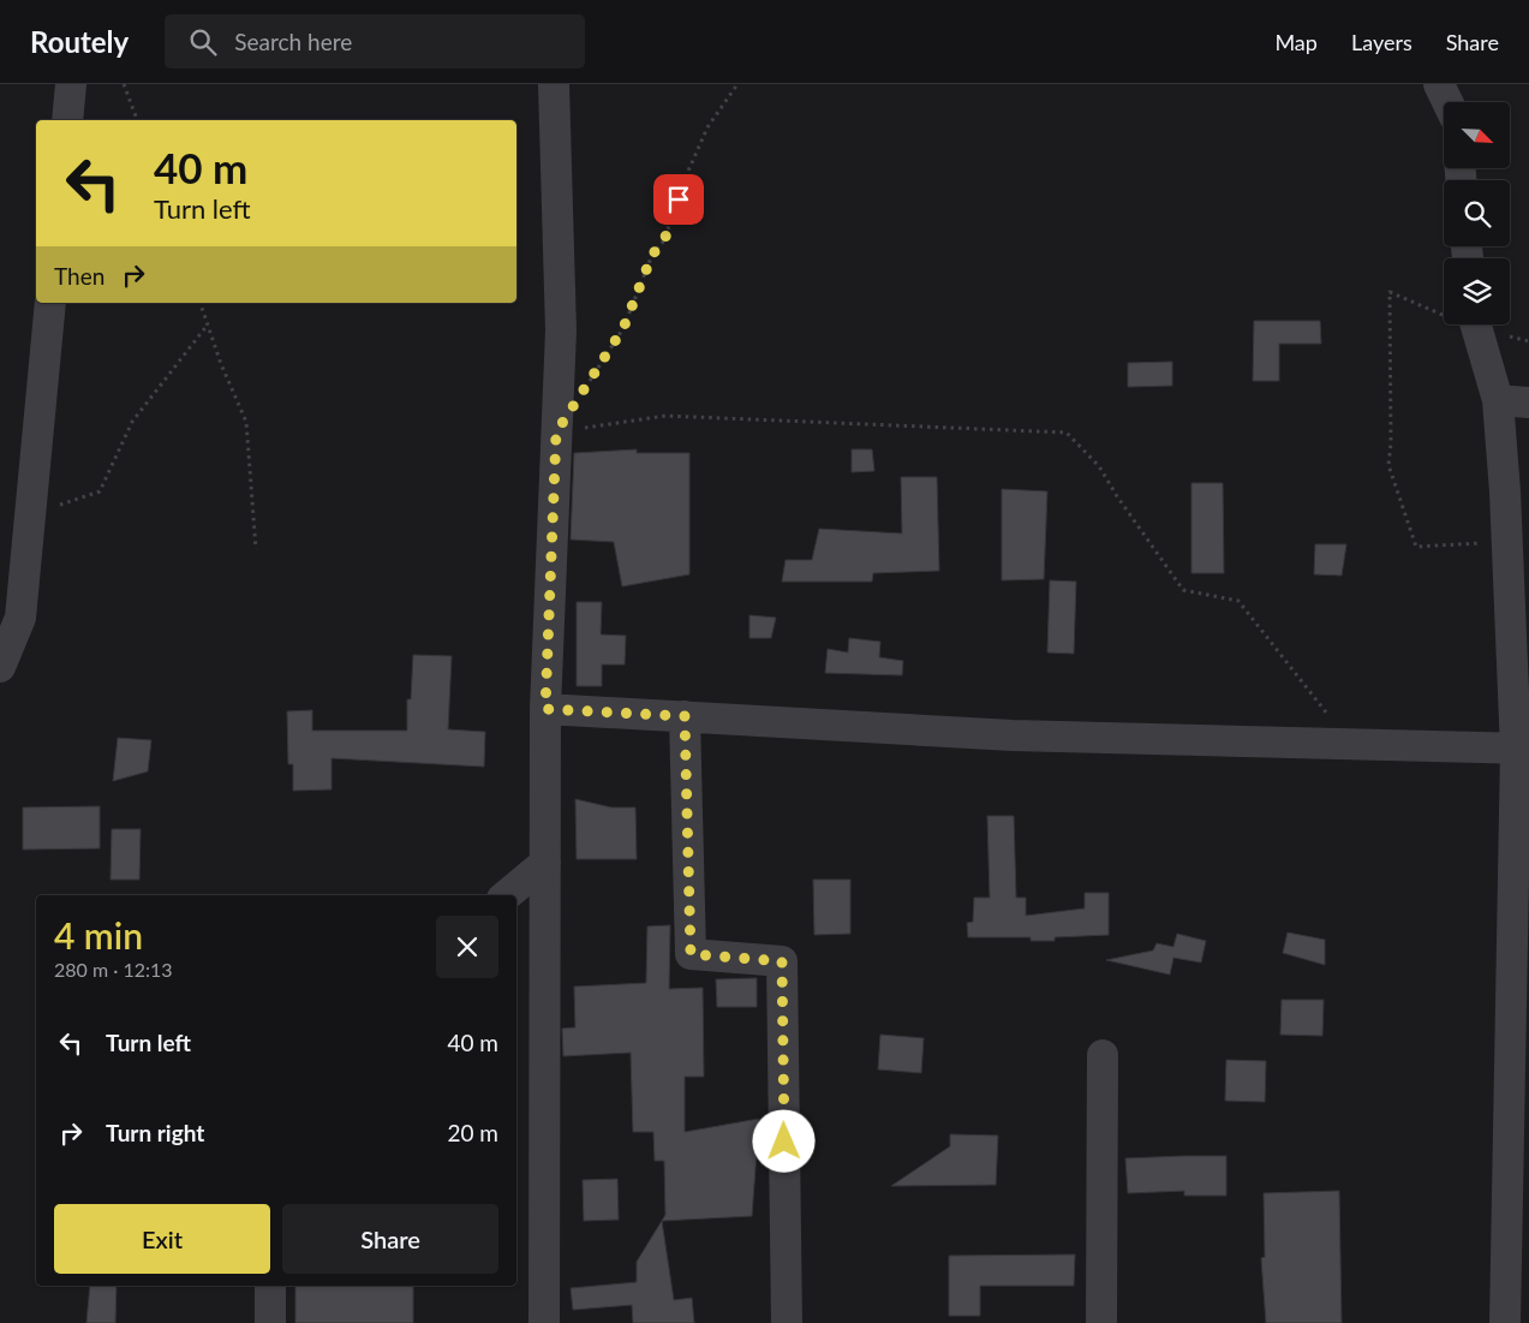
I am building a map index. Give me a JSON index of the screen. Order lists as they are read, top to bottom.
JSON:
{
  "north": "bottom right",
  "page": {
    "header": "Routely",
    "search": "Search here",
    "nav": ["Map", "Layers", "Share"],
    "turn": ["40 m", "Turn left"],
    "then": "Then",
    "heading": ["4 min", "280 m · 12:13"],
    "list": [
      {
        "name": "Turn left",
        "value": "40 m"
      },
      {
        "name": "Turn right",
        "value": "20 m"
      }
    ],
    "buttons": ["Exit", "Share"]
  }
}
